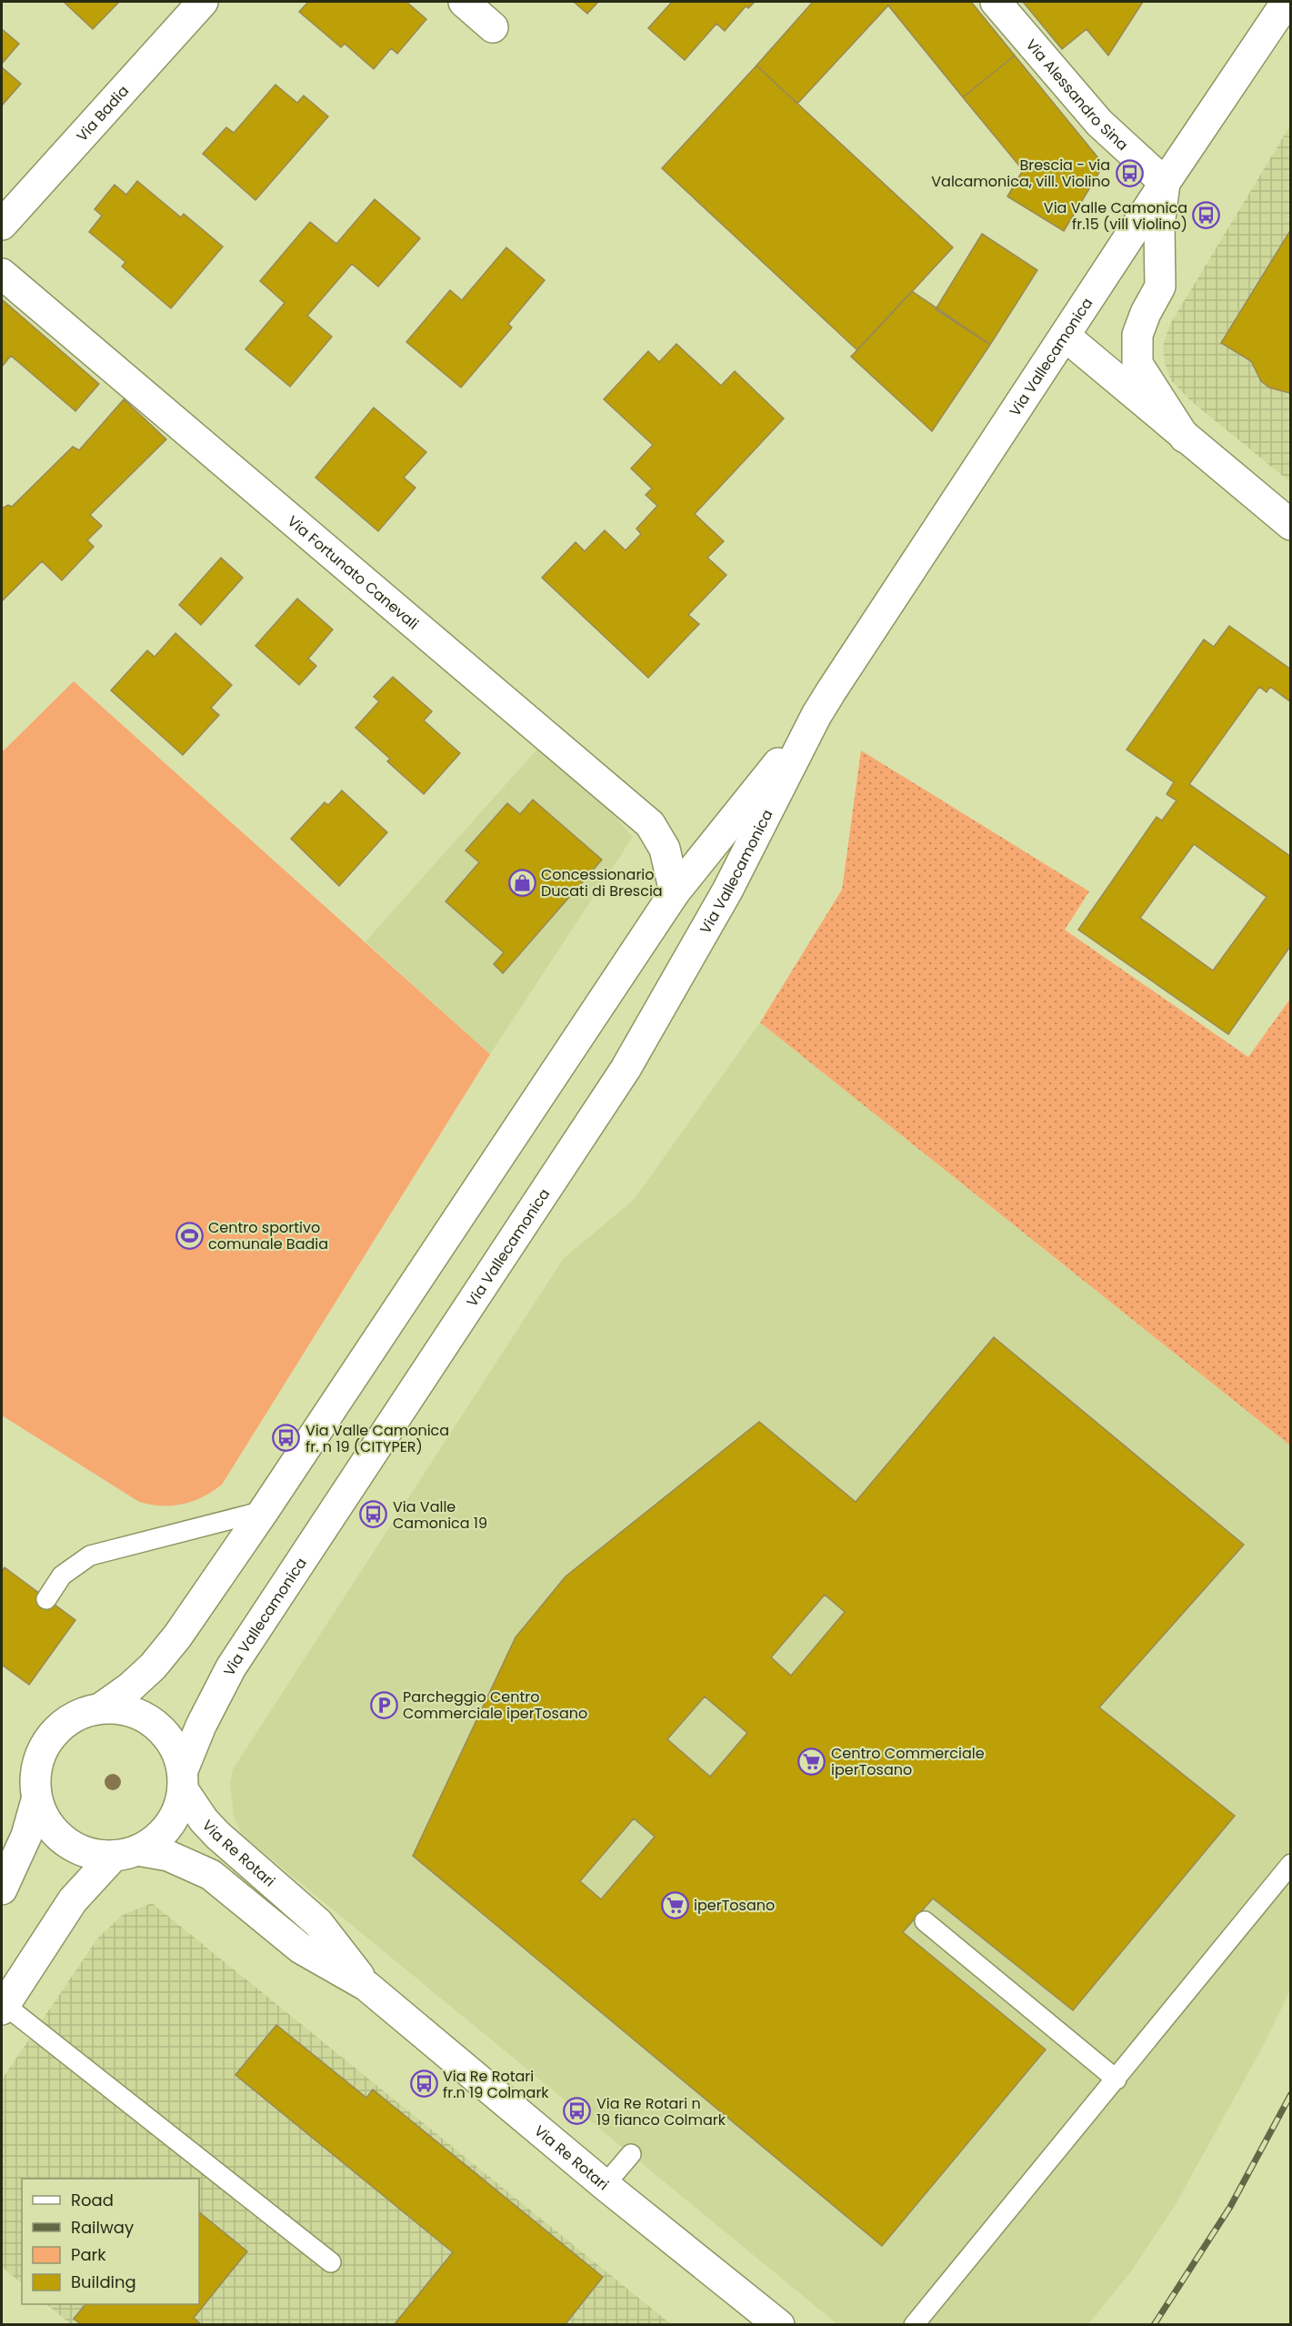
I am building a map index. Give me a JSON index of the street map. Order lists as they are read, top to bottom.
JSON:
{
  "streets": {
    "main road": [
      "Via Alessandro Sina",
      "Via Badia",
      "Via Vallecamonica",
      "Via Fortunato Canevali",
      "Via Re Rotari"
    ]
  },
  "crossings": [
    ["Via Alessandro Sina", "Via Vallecamonica"],
    ["Via Vallecamonica", "Via Fortunato Canevali"],
    ["Via Vallecamonica", "Via Re Rotari"]
  ],
  "places": {
    "bus stop": [
      "Brescia - via Valcamonica, vill. Violino",
      "Via Valle Camonica fr.15 (vill Violino)",
      "Via Valle Camonica fr. n 19 (CITYPER)",
      "Via Valle Camonica 19",
      "Via Re Rotari fr.n 19 Colmark",
      "Via Re Rotari n 19 fianco Colmark"
    ],
    "shop": ["Concessionario Ducati di Brescia"],
    "sports": ["Centro sportivo comunale Badia"],
    "parking": ["Parcheggio Centro Commerciale iperTosano"],
    "supermarket": ["Centro Commerciale iperTosano", "iperTosano"]
  },
  "legend": [
    "Road",
    "Railway",
    "Park",
    "Building"
  ]
}
